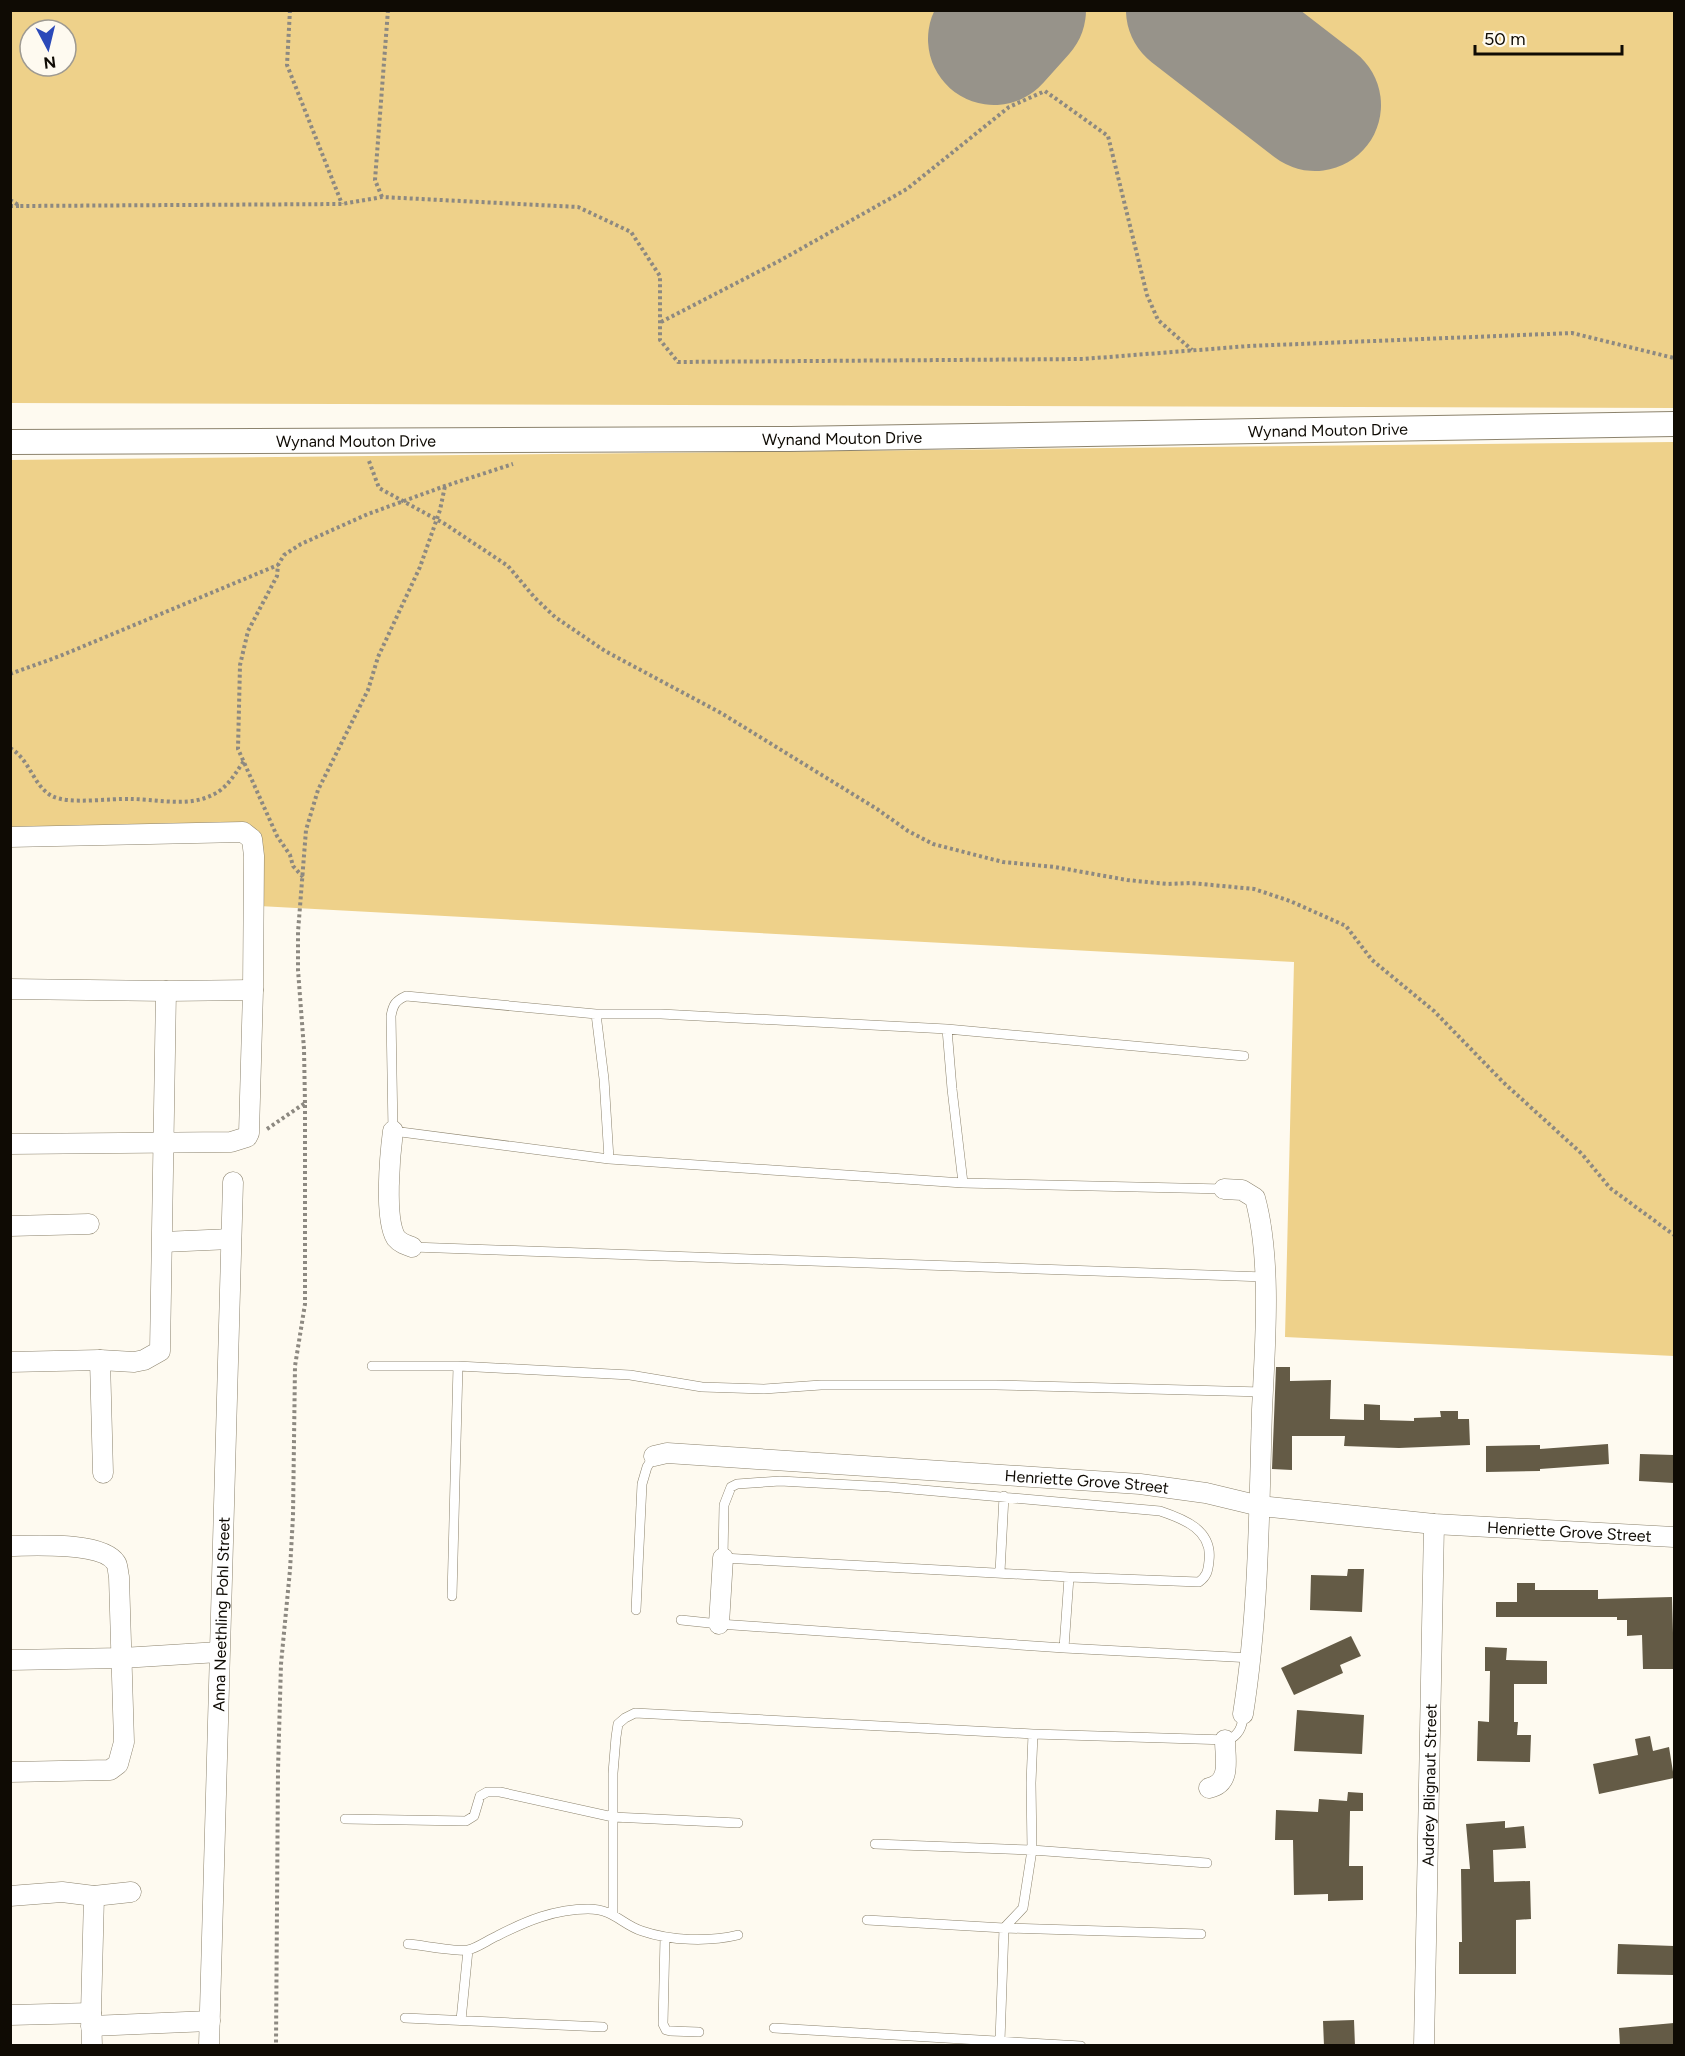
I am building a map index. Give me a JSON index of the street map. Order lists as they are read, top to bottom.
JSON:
{
  "streets": {
    "street": [
      "Wynand Mouton Drive",
      "Henriette Grove Street",
      "Anna Neethling Pohl Street",
      "Audrey Blignaut Street"
    ]
  },
  "crossings": [
    ["Henriette Grove Street", "Audrey Blignaut Street"]
  ],
  "scale_bar": "50 m",
  "north": "bottom"
}
